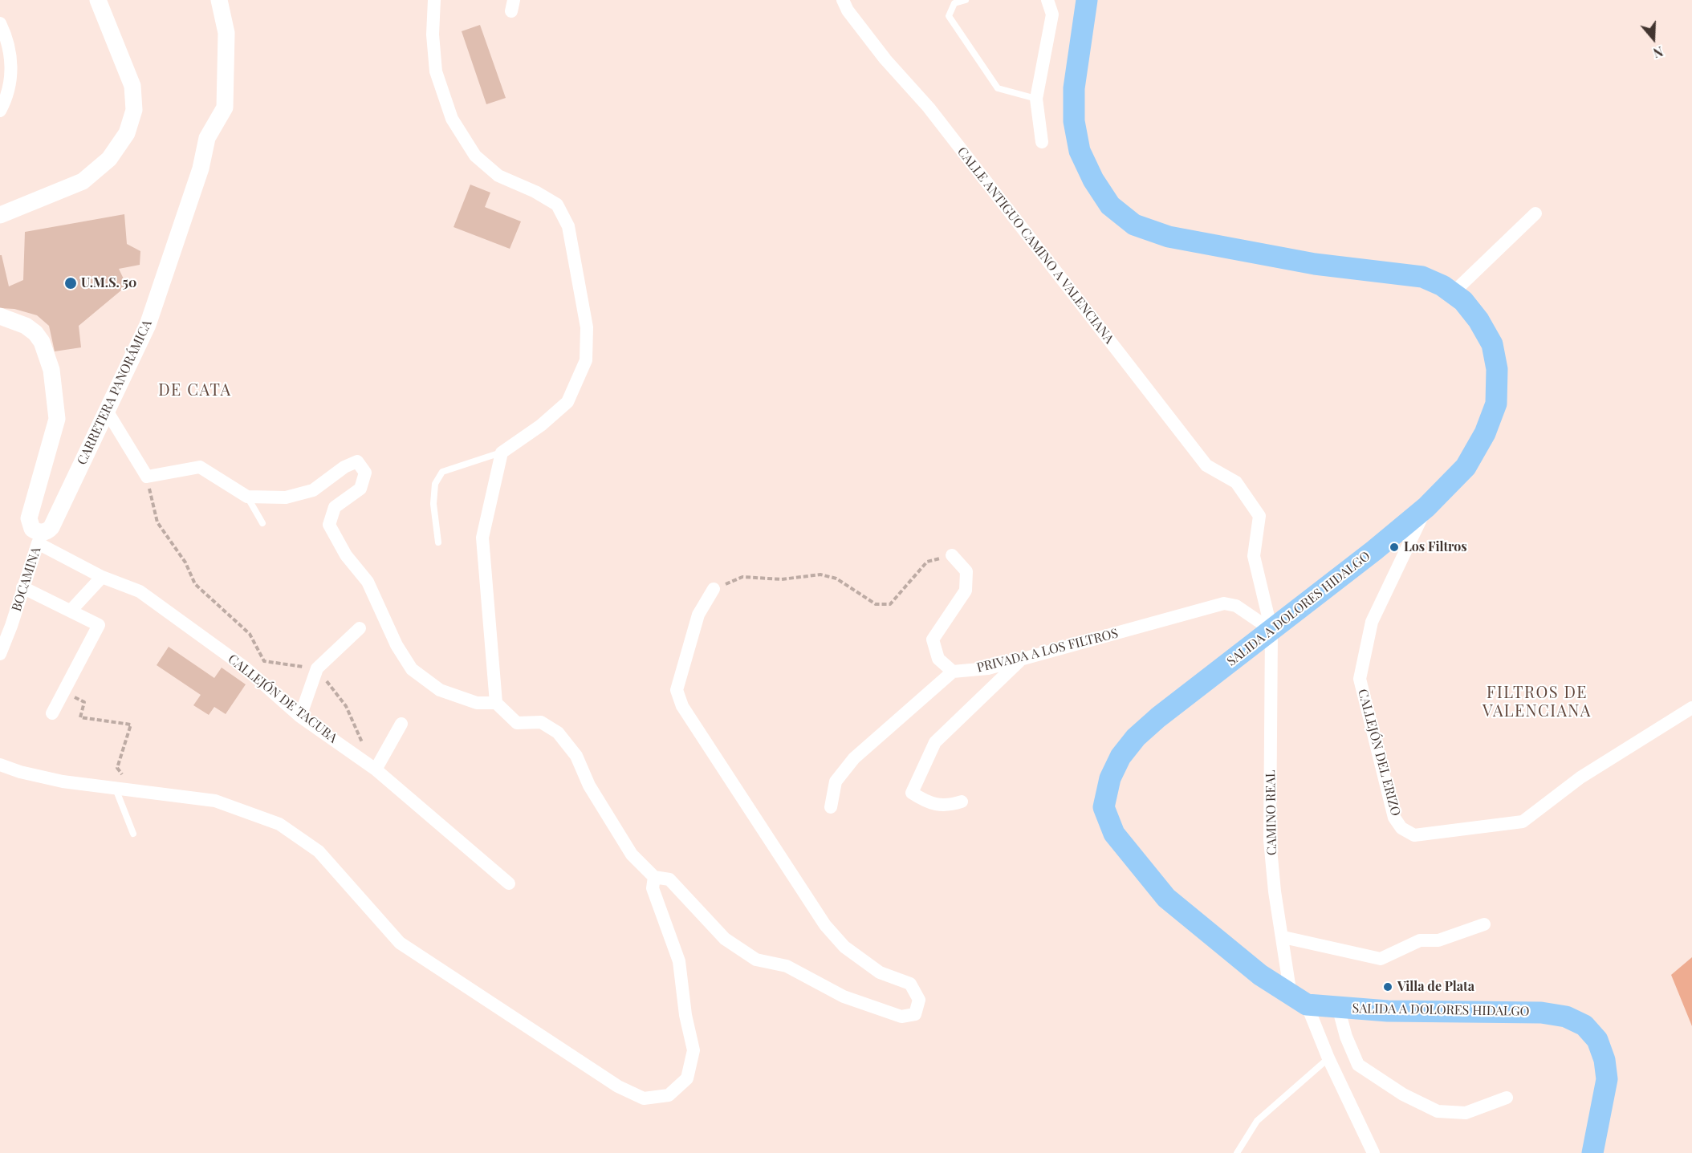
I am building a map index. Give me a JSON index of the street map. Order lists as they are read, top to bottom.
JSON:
{
  "streets": {
    "main road": ["SALIDA A DOLORES HIDALGO"],
    "street": [
      "CALLE ANTIGUO CAMINO A VALENCIANA",
      "CARRETERA PANORÁMICA",
      "BOCAMINA",
      "PRIVADA A LOS FILTROS",
      "CALLEJÓN DE TACUBA",
      "CALLEJÓN DEL ERIZO",
      "CAMINO REAL"
    ]
  },
  "crossings": [
    ["CALLE ANTIGUO CAMINO A VALENCIANA", "SALIDA A DOLORES HIDALGO"],
    ["CALLE ANTIGUO CAMINO A VALENCIANA", "PRIVADA A LOS FILTROS"],
    ["CALLE ANTIGUO CAMINO A VALENCIANA", "CAMINO REAL"],
    ["CARRETERA PANORÁMICA", "BOCAMINA"],
    ["CARRETERA PANORÁMICA", "CALLEJÓN DE TACUBA"],
    ["BOCAMINA", "CALLEJÓN DE TACUBA"],
    ["SALIDA A DOLORES HIDALGO", "PRIVADA A LOS FILTROS"],
    ["SALIDA A DOLORES HIDALGO", "CALLEJÓN DEL ERIZO"],
    ["SALIDA A DOLORES HIDALGO", "CAMINO REAL"],
    ["PRIVADA A LOS FILTROS", "CAMINO REAL"]
  ],
  "districts": ["DE CATA", "FILTROS DE VALENCIANA"],
  "places": ["U.M.S. 50", "Los Filtros", "Villa de Plata"],
  "north": "bottom"
}
